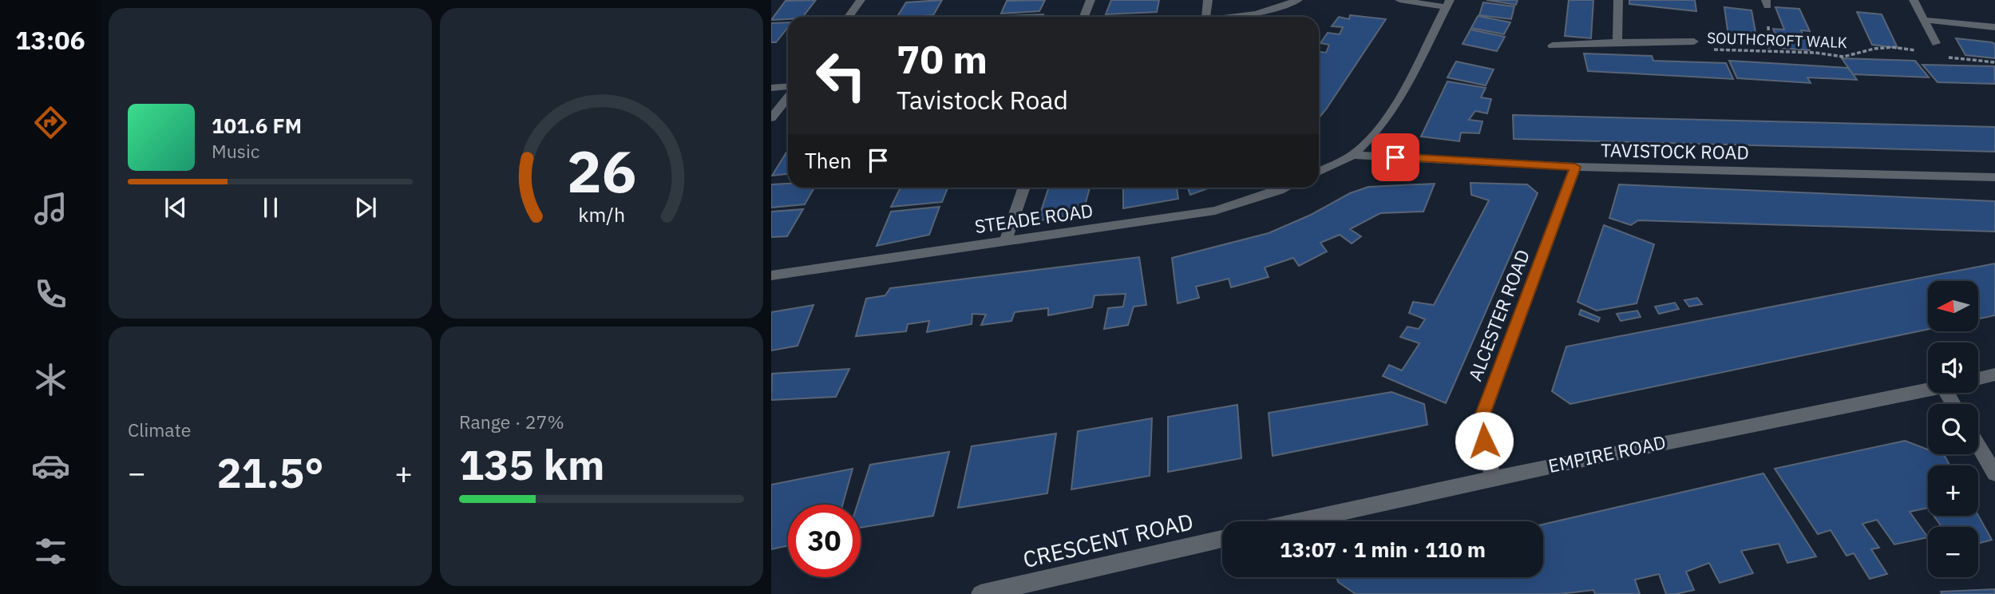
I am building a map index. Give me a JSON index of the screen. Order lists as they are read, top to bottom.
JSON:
{
  "streets": {
    "street": [
      "TAVISTOCK ROAD",
      "STEADE ROAD",
      "ALCESTER ROAD",
      "EMPIRE ROAD",
      "CRESCENT ROAD"
    ],
    "path": ["SOUTHCROFT WALK"]
  },
  "crossings": [
    ["TAVISTOCK ROAD", "ALCESTER ROAD"],
    ["ALCESTER ROAD", "EMPIRE ROAD"]
  ],
  "north": "left",
  "page": {
    "tabs": "13:06",
    "turn": ["70 m", "Tavistock Road"],
    "song": ["101.6 FM", "Music"],
    "then": "Then",
    "map_buttons": ["+", "−"],
    "tile": [
      "Climate",
      ["Range · 27%", "135 km"]
    ],
    "heat": ["−", "21.5°", "+"],
    "limit": "30",
    "trip": "13:07 · 1 min · 110 m",
    "gauge": ["26", "km/h"]
  }
}
